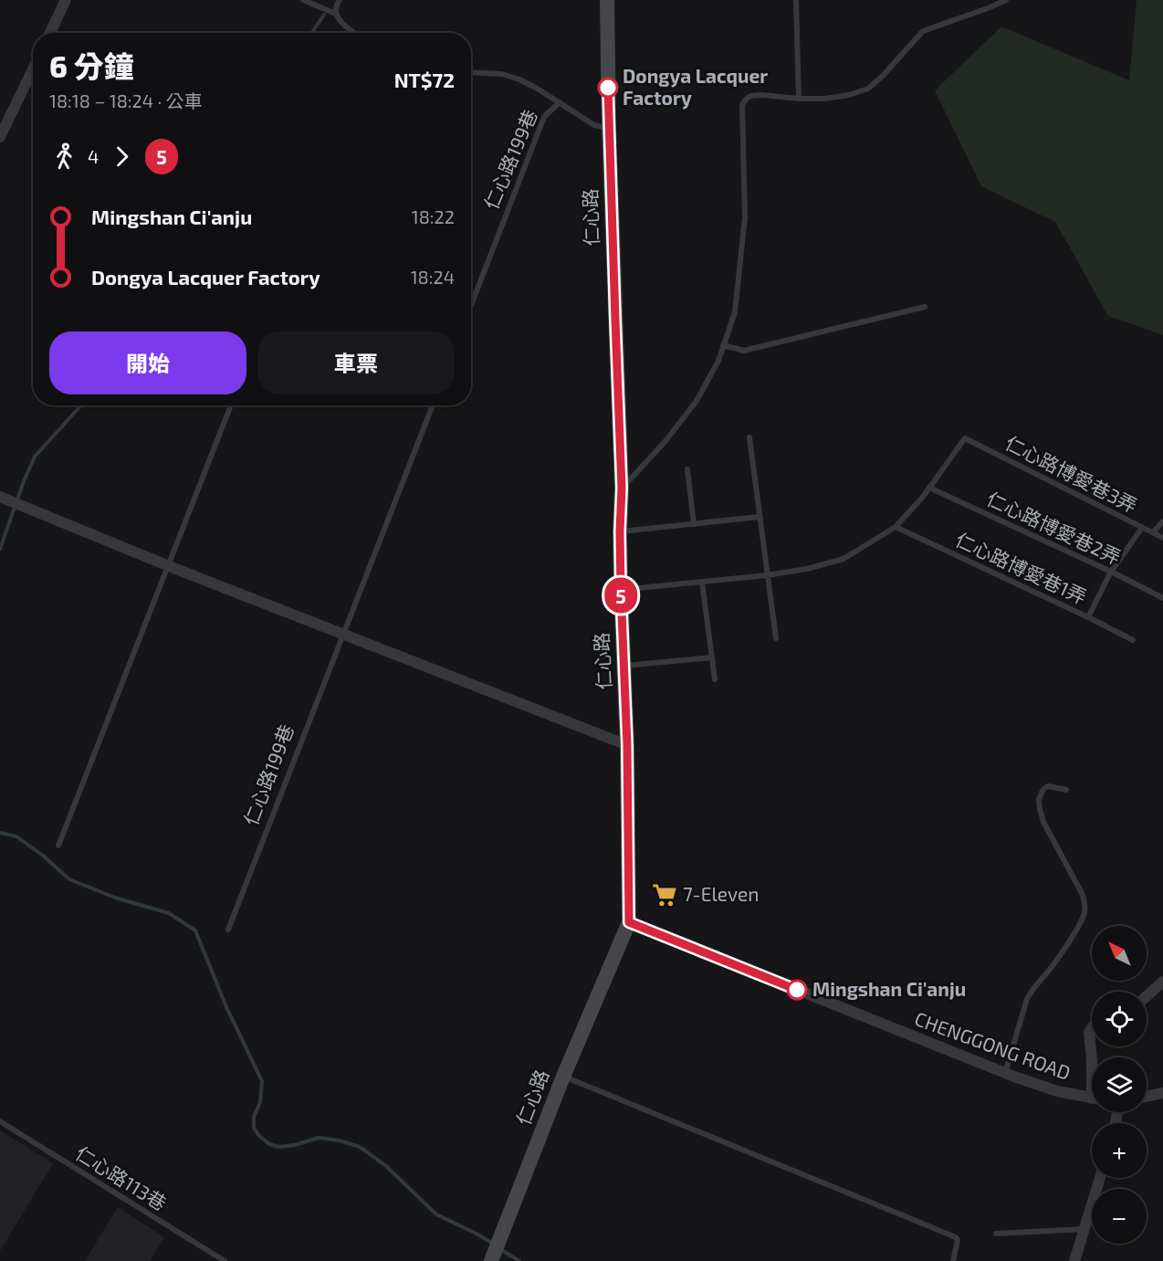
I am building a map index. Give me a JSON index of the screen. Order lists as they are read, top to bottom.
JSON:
{
  "streets": {
    "street": ["仁心路", "CHENGGONG ROAD"],
    "lane": [
      "仁心路199巷",
      "仁心路博愛巷3弄",
      "仁心路博愛巷2弄",
      "仁心路博愛巷1弄",
      "仁心路113巷"
    ]
  },
  "crossings": [
    ["仁心路", "CHENGGONG ROAD"],
    ["仁心路博愛巷3弄", "仁心路博愛巷2弄"]
  ],
  "places": {
    "other": ["Dongya Lacquer Factory", "Mingshan Ci'anju"],
    "supermarket": ["7-Eleven"]
  },
  "lines": ["bus line 5"],
  "north": "top left",
  "page": {
    "on_map": "5",
    "heading": ["6 分鐘", "18:18 – 18:24 · 公車", "NT$72"],
    "legs": ["4", "5"],
    "list": [
      {
        "name": "Mingshan Ci'anju",
        "value": "18:22"
      },
      {
        "name": "Dongya Lacquer Factory",
        "value": "18:24"
      }
    ],
    "buttons": ["開始", "車票"],
    "map_buttons": ["+", "−"]
  }
}
